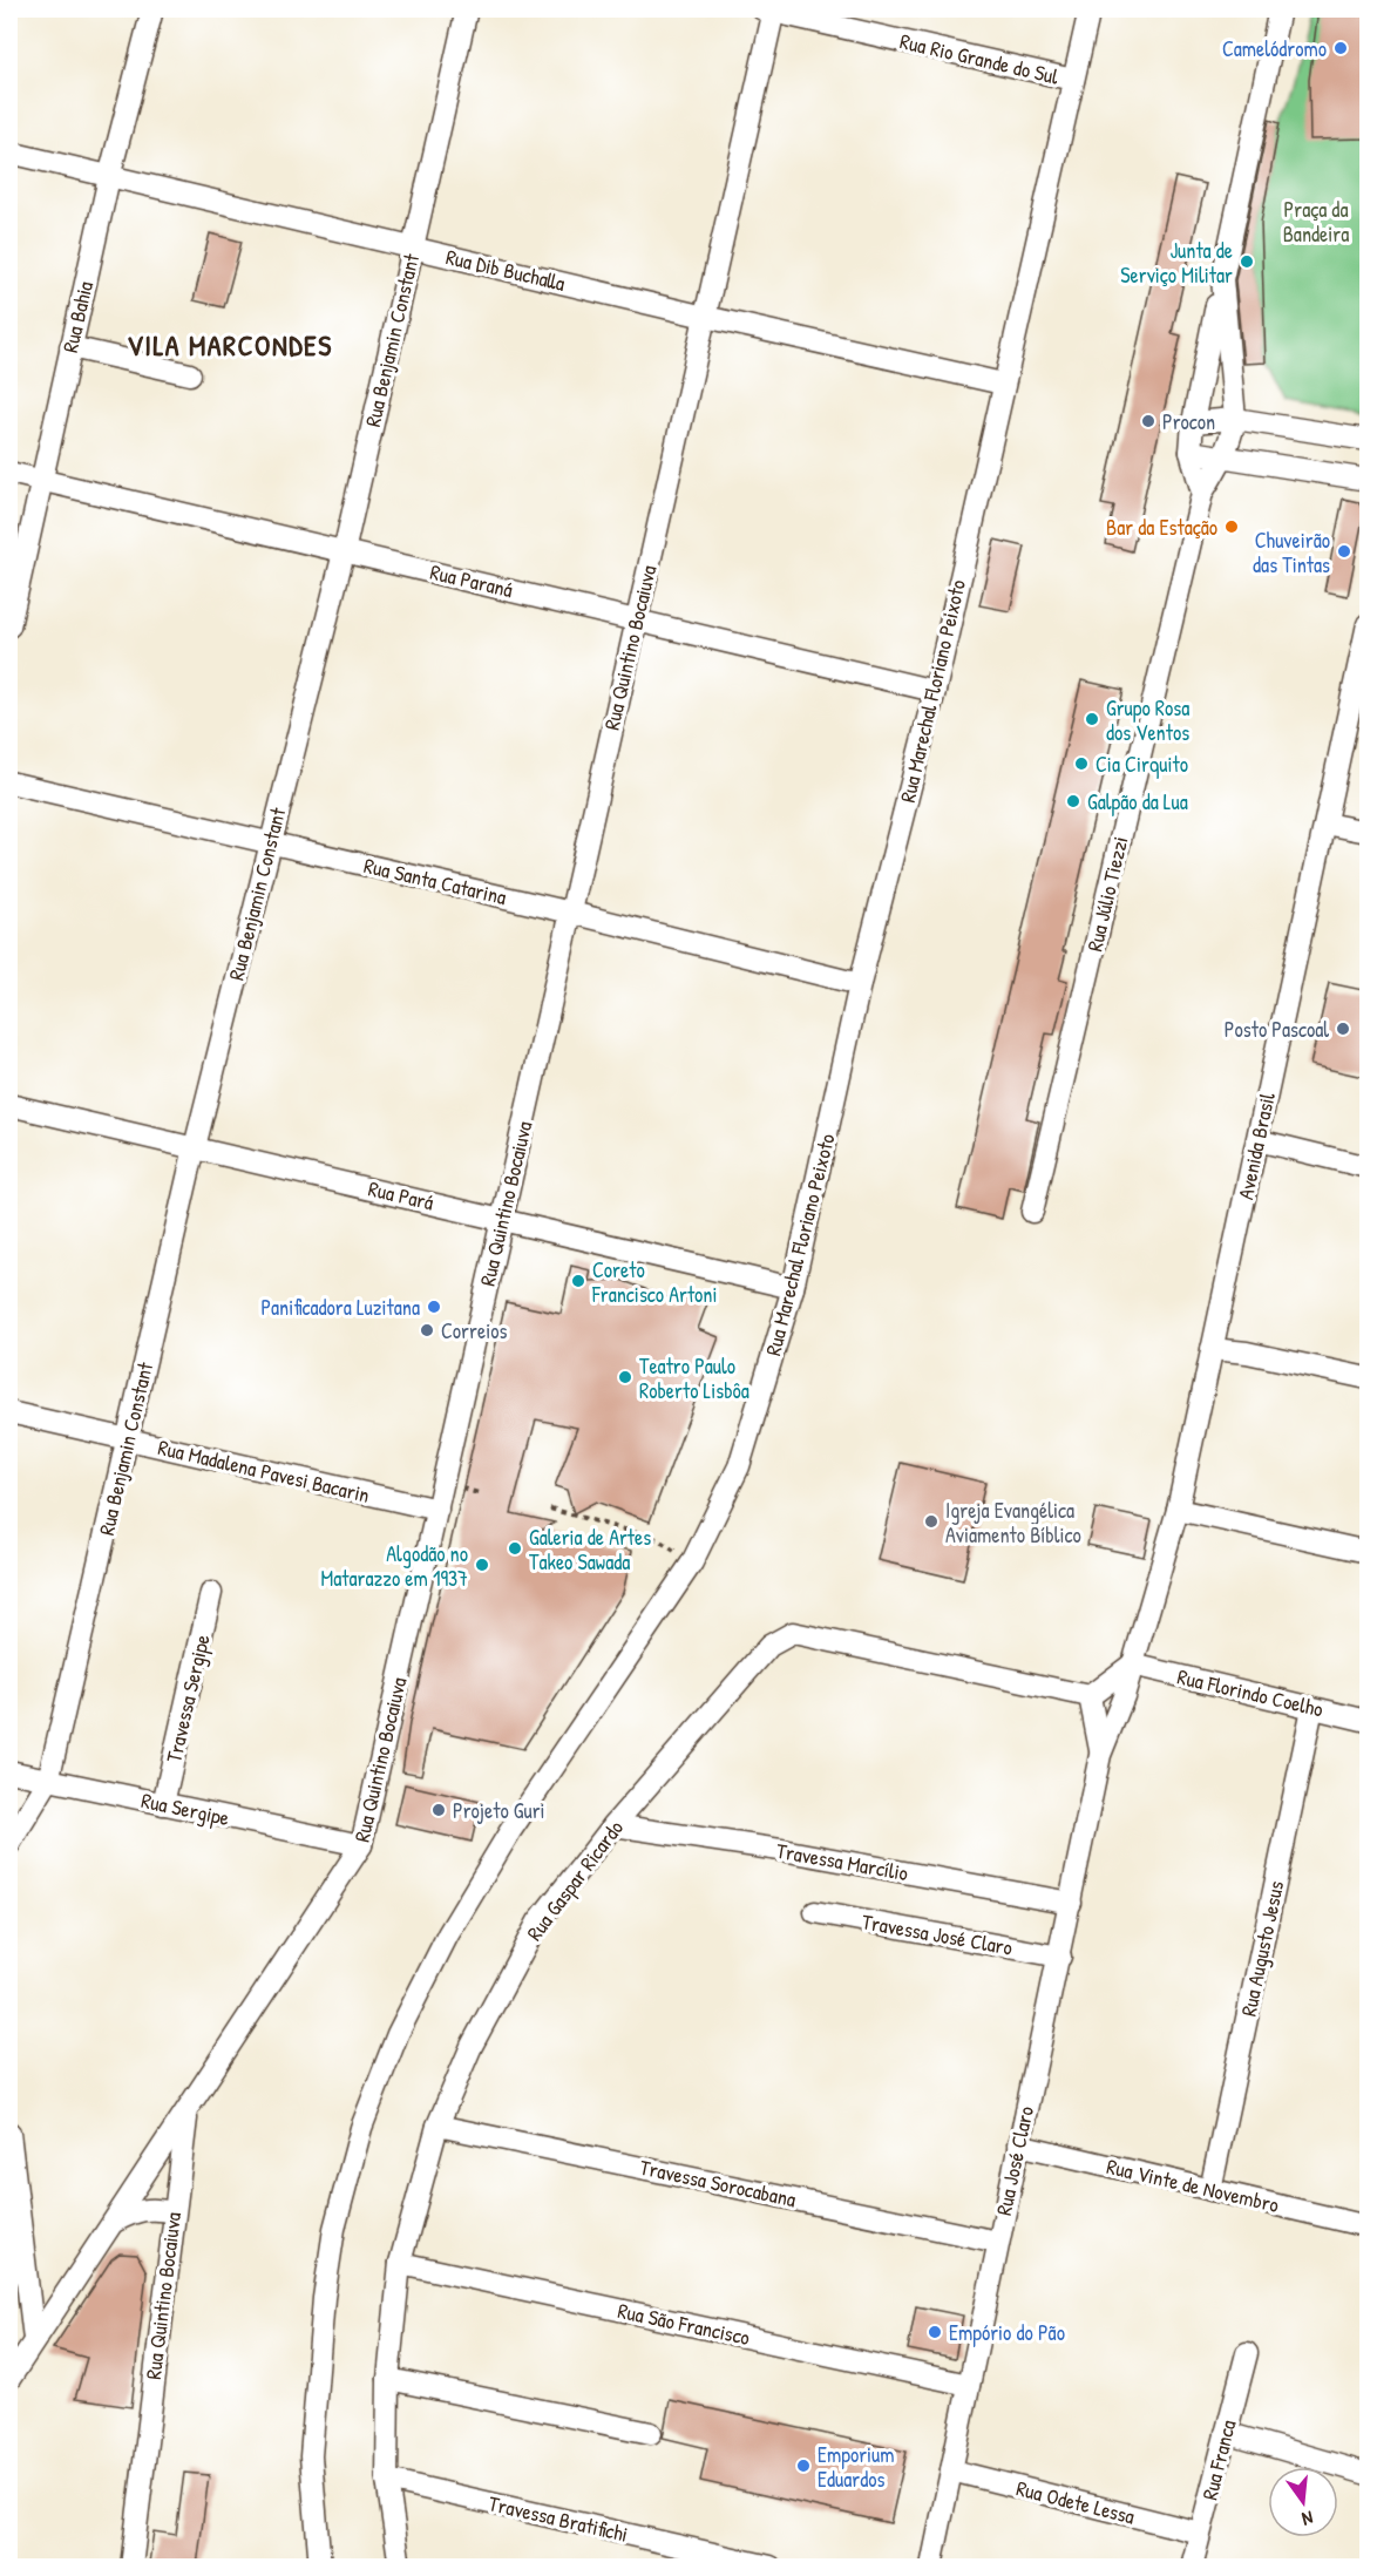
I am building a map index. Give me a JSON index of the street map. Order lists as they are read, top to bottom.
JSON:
{
  "streets": {
    "street": [
      "Rua Rio Grande do Sul",
      "Rua Dib Buchalla",
      "Rua Bahia",
      "Rua Benjamin Constant",
      "Rua Paraná",
      "Rua Quintino Bocaiuva",
      "Rua Marechal Floriano Peixoto",
      "Rua Santa Catarina",
      "Rua Júlio Tiezzi",
      "Avenida Brasil",
      "Rua Pará",
      "Rua Madalena Pavesi Bacarin",
      "Rua Florindo Coelho",
      "Travessa Sergipe",
      "Rua Sergipe",
      "Travessa Marcílio",
      "Rua Gaspar Ricardo",
      "Travessa José Claro",
      "Rua Augusto Jesus",
      "Rua José Claro",
      "Travessa Sorocabana",
      "Rua Vinte de Novembro",
      "Rua São Francisco",
      "Rua Franca",
      "Rua Odete Lessa",
      "Travessa Bratifichi"
    ]
  },
  "crossings": [
    ["Rua Rio Grande do Sul", "Rua Quintino Bocaiuva"],
    ["Rua Rio Grande do Sul", "Rua Marechal Floriano Peixoto"],
    ["Rua Dib Buchalla", "Rua Bahia"],
    ["Rua Dib Buchalla", "Rua Benjamin Constant"],
    ["Rua Dib Buchalla", "Rua Quintino Bocaiuva"],
    ["Rua Dib Buchalla", "Rua Marechal Floriano Peixoto"],
    ["Rua Bahia", "Rua Paraná"],
    ["Rua Benjamin Constant", "Rua Paraná"],
    ["Rua Benjamin Constant", "Rua Santa Catarina"],
    ["Rua Benjamin Constant", "Rua Pará"],
    ["Rua Benjamin Constant", "Rua Madalena Pavesi Bacarin"],
    ["Rua Benjamin Constant", "Rua Sergipe"],
    ["Rua Paraná", "Rua Quintino Bocaiuva"],
    ["Rua Paraná", "Rua Marechal Floriano Peixoto"],
    ["Rua Quintino Bocaiuva", "Rua Santa Catarina"],
    ["Rua Quintino Bocaiuva", "Rua Pará"],
    ["Rua Quintino Bocaiuva", "Rua Madalena Pavesi Bacarin"],
    ["Rua Quintino Bocaiuva", "Rua Sergipe"],
    ["Rua Marechal Floriano Peixoto", "Rua Santa Catarina"],
    ["Rua Marechal Floriano Peixoto", "Rua Pará"],
    ["Avenida Brasil", "Rua Florindo Coelho"],
    ["Avenida Brasil", "Rua José Claro"],
    ["Rua Florindo Coelho", "Rua Augusto Jesus"],
    ["Rua Florindo Coelho", "Rua José Claro"],
    ["Travessa Sergipe", "Rua Sergipe"],
    ["Travessa Marcílio", "Rua Gaspar Ricardo"],
    ["Travessa Marcílio", "Rua José Claro"],
    ["Rua Gaspar Ricardo", "Rua José Claro"],
    ["Rua Gaspar Ricardo", "Travessa Sorocabana"],
    ["Rua Gaspar Ricardo", "Rua São Francisco"],
    ["Rua Gaspar Ricardo", "Travessa Bratifichi"],
    ["Travessa José Claro", "Rua José Claro"],
    ["Rua Augusto Jesus", "Rua Vinte de Novembro"],
    ["Rua José Claro", "Travessa Sorocabana"],
    ["Rua José Claro", "Rua Vinte de Novembro"],
    ["Rua José Claro", "Rua São Francisco"],
    ["Rua José Claro", "Rua Odete Lessa"],
    ["Rua Franca", "Rua Odete Lessa"]
  ],
  "districts": ["VILA MARCONDES"],
  "parks": ["Praça da Bandeira"],
  "places": [
    "Camelódromo",
    "Junta de Serviço Militar",
    "Procon",
    "Bar da Estação",
    "Chuveirão das Tintas",
    "Grupo Rosa dos Ventos",
    "Cia Cirquito",
    "Galpão da Lua",
    "Posto Pascoal",
    "Coreto Francisco Artoni",
    "Panificadora Luzitana",
    "Correios",
    "Teatro Paulo Roberto Lisbôa",
    "Igreja Evangélica Aviamento Bíblico",
    "Galeria de Artes Takeo Sawada",
    "Algodão no Matarazzo em 1937",
    "Projeto Guri",
    "Empório do Pão",
    "Emporium Eduardos"
  ],
  "north": "bottom"
}
